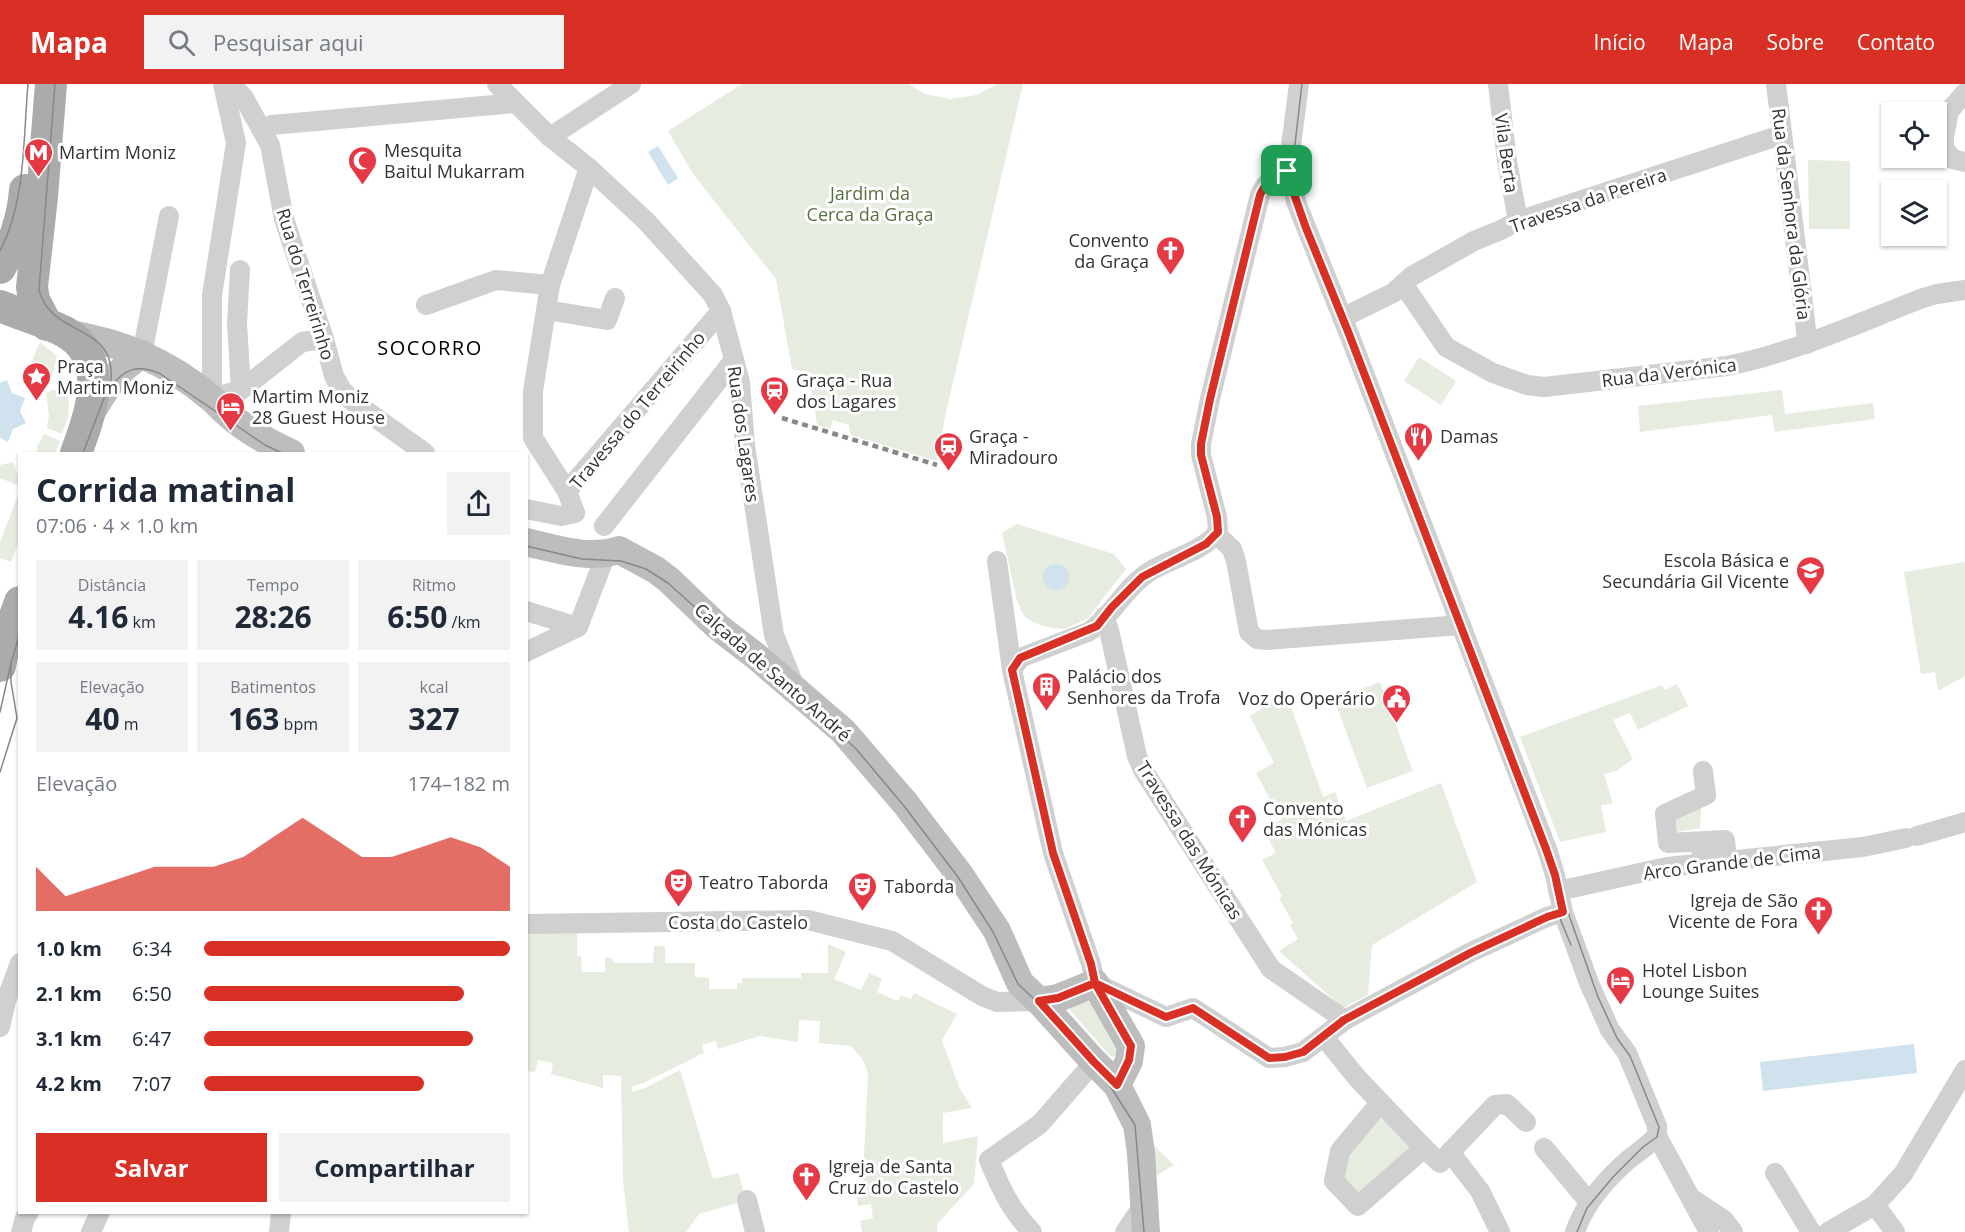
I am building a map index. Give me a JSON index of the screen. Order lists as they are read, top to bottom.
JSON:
{
  "streets": {
    "street": [
      "Vila Berta",
      "Travessa da Pereira",
      "Rua da Senhora da Glória",
      "Rua do Terreirinho",
      "Rua da Verónica",
      "Travessa do Terreirinho",
      "Rua dos Lagares",
      "Calçada de Santo André",
      "Travessa das Mónicas",
      "Arco Grande de Cima",
      "Costa do Castelo"
    ]
  },
  "crossings": [
    ["Vila Berta", "Travessa da Pereira"],
    ["Travessa da Pereira", "Rua da Senhora da Glória"],
    ["Travessa da Pereira", "Rua da Verónica"],
    ["Rua da Senhora da Glória", "Rua da Verónica"],
    ["Travessa do Terreirinho", "Rua dos Lagares"],
    ["Rua dos Lagares", "Calçada de Santo André"],
    ["Calçada de Santo André", "Costa do Castelo"]
  ],
  "districts": ["SOCORRO"],
  "parks": ["Jardim da Cerca da Graça"],
  "places": {
    "metro station": ["Martim Moniz"],
    "mosque": ["Mesquita Baitul Mukarram"],
    "church": [
      "Convento da Graça",
      "Convento das Mónicas",
      "Igreja de São Vicente de Fora",
      "Igreja de Santa Cruz do Castelo"
    ],
    "place": ["Praça Martim Moniz"],
    "station": ["Graça - Rua dos Lagares", "Graça - Miradouro"],
    "hotel": ["Martim Moniz 28 Guest House", "Hotel Lisbon Lounge Suites"],
    "restaurant": ["Damas"],
    "school or university": ["Escola Básica e Secundária Gil Vicente"],
    "building": ["Palácio dos Senhores da Trofa"],
    "public building": ["Voz do Operário"],
    "theatre": ["Teatro Taborda", "Taborda"]
  },
  "page": {
    "header": "Mapa",
    "search": "Pesquisar aqui",
    "nav": [
      "Início",
      "Mapa",
      "Sobre",
      "Contato"
    ],
    "heading": ["Corrida matinal", "07:06 · 4 × 1.0 km"],
    "stats": [
      ["Distância", "4.16 km"],
      ["Tempo", "28:26"],
      ["Ritmo", "6:50 /km"],
      ["Elevação", "40 m"],
      ["Batimentos", "163 bpm"],
      ["kcal", "327"]
    ],
    "chart": ["Elevação", "174–182 m"],
    "list": [
      {
        "name": "1.0 km",
        "note": "6:34"
      },
      {
        "name": "2.1 km",
        "note": "6:50"
      },
      {
        "name": "3.1 km",
        "note": "6:47"
      },
      {
        "name": "4.2 km",
        "note": "7:07"
      }
    ],
    "buttons": ["Salvar", "Compartilhar"]
  }
}
